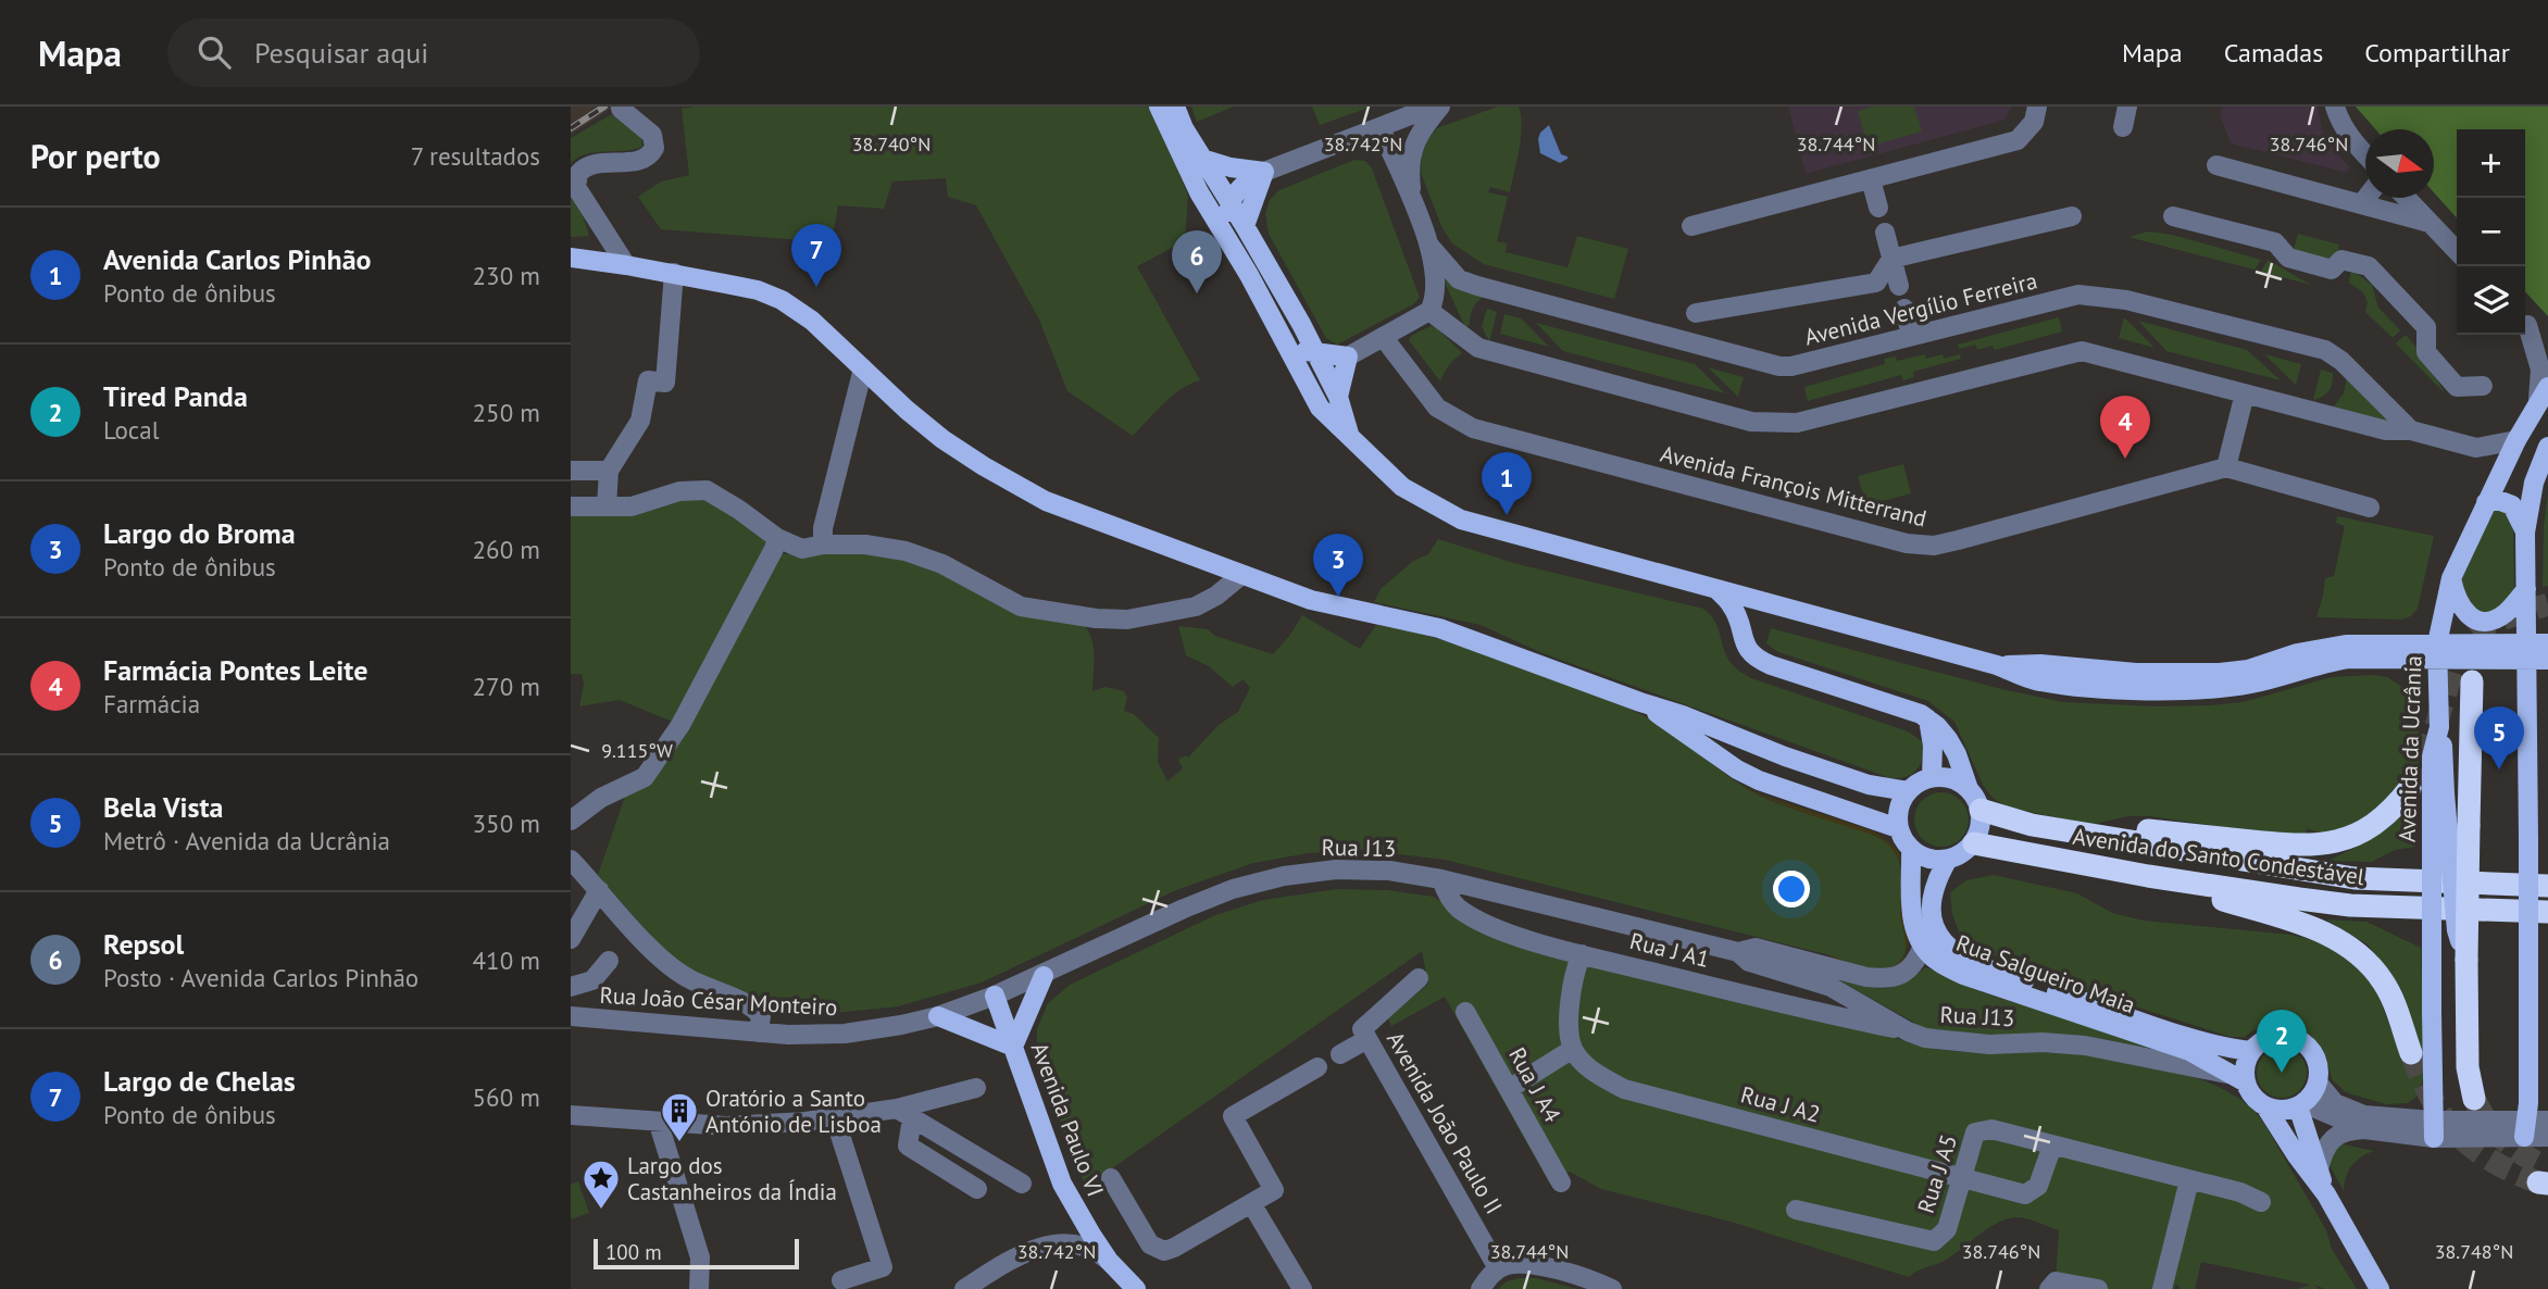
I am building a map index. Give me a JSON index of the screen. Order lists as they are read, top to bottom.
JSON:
{
  "streets": {
    "highway": ["Avenida do Santo Condestável"],
    "main road": ["Avenida da Ucrânia", "Rua Salgueiro Maia", "Avenida Paulo VI"],
    "street": [
      "Avenida Vergílio Ferreira",
      "Avenida François Mitterrand",
      "Rua J13",
      "Rua J A1",
      "Rua João César Monteiro",
      "Rua J A4",
      "Rua J A2",
      "Avenida João Paulo II",
      "Rua J A5"
    ]
  },
  "crossings": [
    ["Avenida Vergílio Ferreira", "Avenida François Mitterrand"],
    ["Rua J13", "Rua J A1"],
    ["Rua J13", "Rua Salgueiro Maia"],
    ["Rua J13", "Rua João César Monteiro"],
    ["Rua J13", "Avenida Paulo VI"],
    ["Avenida do Santo Condestável", "Rua Salgueiro Maia"],
    ["Rua João César Monteiro", "Avenida Paulo VI"],
    ["Rua J A2", "Rua J A5"]
  ],
  "places": {
    "building": ["Oratório a Santo António de Lisboa"],
    "place": ["Largo dos Castanheiros da Índia"]
  },
  "scale_bar": "100 m",
  "north": "right",
  "page": {
    "header": "Mapa",
    "search": "Pesquisar aqui",
    "nav": ["Mapa", "Camadas", "Compartilhar"],
    "heading": ["Por perto", "7 resultados"],
    "map_buttons": ["+", "−"],
    "list": [
      {
        "mark": "1",
        "name": "Avenida Carlos Pinhão",
        "note": "Ponto de ônibus",
        "value": "230 m"
      },
      {
        "mark": "2",
        "name": "Tired Panda",
        "note": "Local",
        "value": "250 m"
      },
      {
        "mark": "3",
        "name": "Largo do Broma",
        "note": "Ponto de ônibus",
        "value": "260 m"
      },
      {
        "mark": "4",
        "name": "Farmácia Pontes Leite",
        "note": "Farmácia",
        "value": "270 m"
      },
      {
        "mark": "5",
        "name": "Bela Vista",
        "note": "Metrô · Avenida da Ucrânia",
        "value": "350 m"
      },
      {
        "mark": "6",
        "name": "Repsol",
        "note": "Posto · Avenida Carlos Pinhão",
        "value": "410 m"
      },
      {
        "mark": "7",
        "name": "Largo de Chelas",
        "note": "Ponto de ônibus",
        "value": "560 m"
      }
    ],
    "pins": [
      "7",
      "6",
      "4",
      "1",
      "3",
      "5",
      "2"
    ],
    "scale": "100 m"
  },
  "coordinates": [
    "38.740°N",
    "38.742°N",
    "38.744°N",
    "38.746°N",
    "9.115°W",
    "38.748°N"
  ]
}
